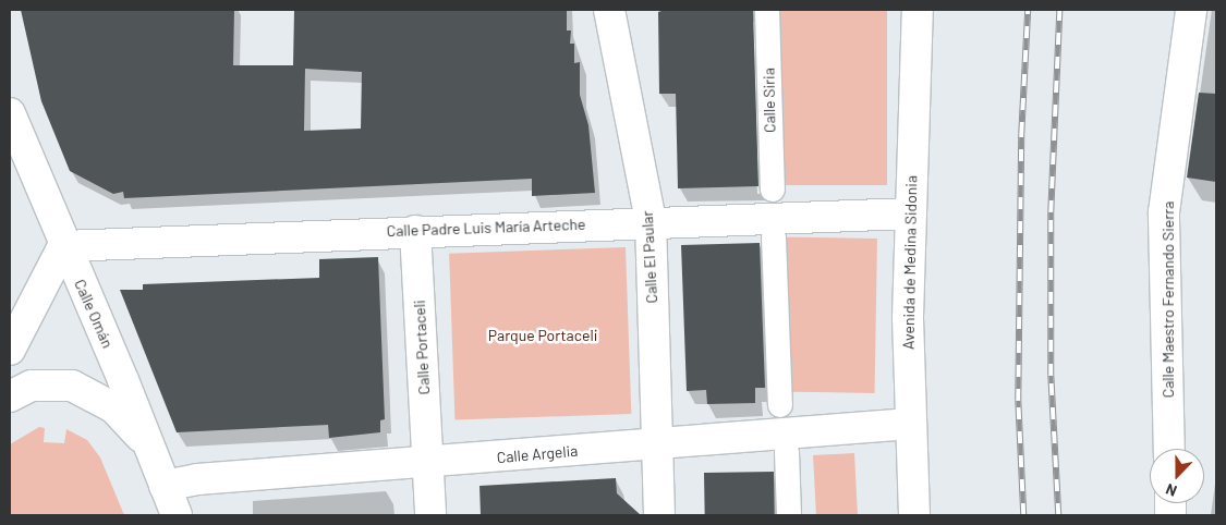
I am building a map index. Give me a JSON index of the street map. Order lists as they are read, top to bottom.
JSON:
{
  "streets": {
    "street": [
      "Calle Siria",
      "Calle Padre Luis María Arteche",
      "Calle El Paular",
      "Avenida de Medina Sidonia",
      "Calle Maestro Fernando Sierra",
      "Calle Omán",
      "Calle Portaceli",
      "Calle Argelia"
    ]
  },
  "crossings": [
    ["Calle Padre Luis María Arteche", "Calle El Paular"],
    ["Calle Padre Luis María Arteche", "Avenida de Medina Sidonia"],
    ["Calle Padre Luis María Arteche", "Calle Omán"],
    ["Calle Padre Luis María Arteche", "Calle Portaceli"],
    ["Calle El Paular", "Calle Argelia"],
    ["Avenida de Medina Sidonia", "Calle Argelia"],
    ["Calle Omán", "Calle Argelia"],
    ["Calle Portaceli", "Calle Argelia"]
  ],
  "parks": ["Parque Portaceli"],
  "north": "bottom"
}
